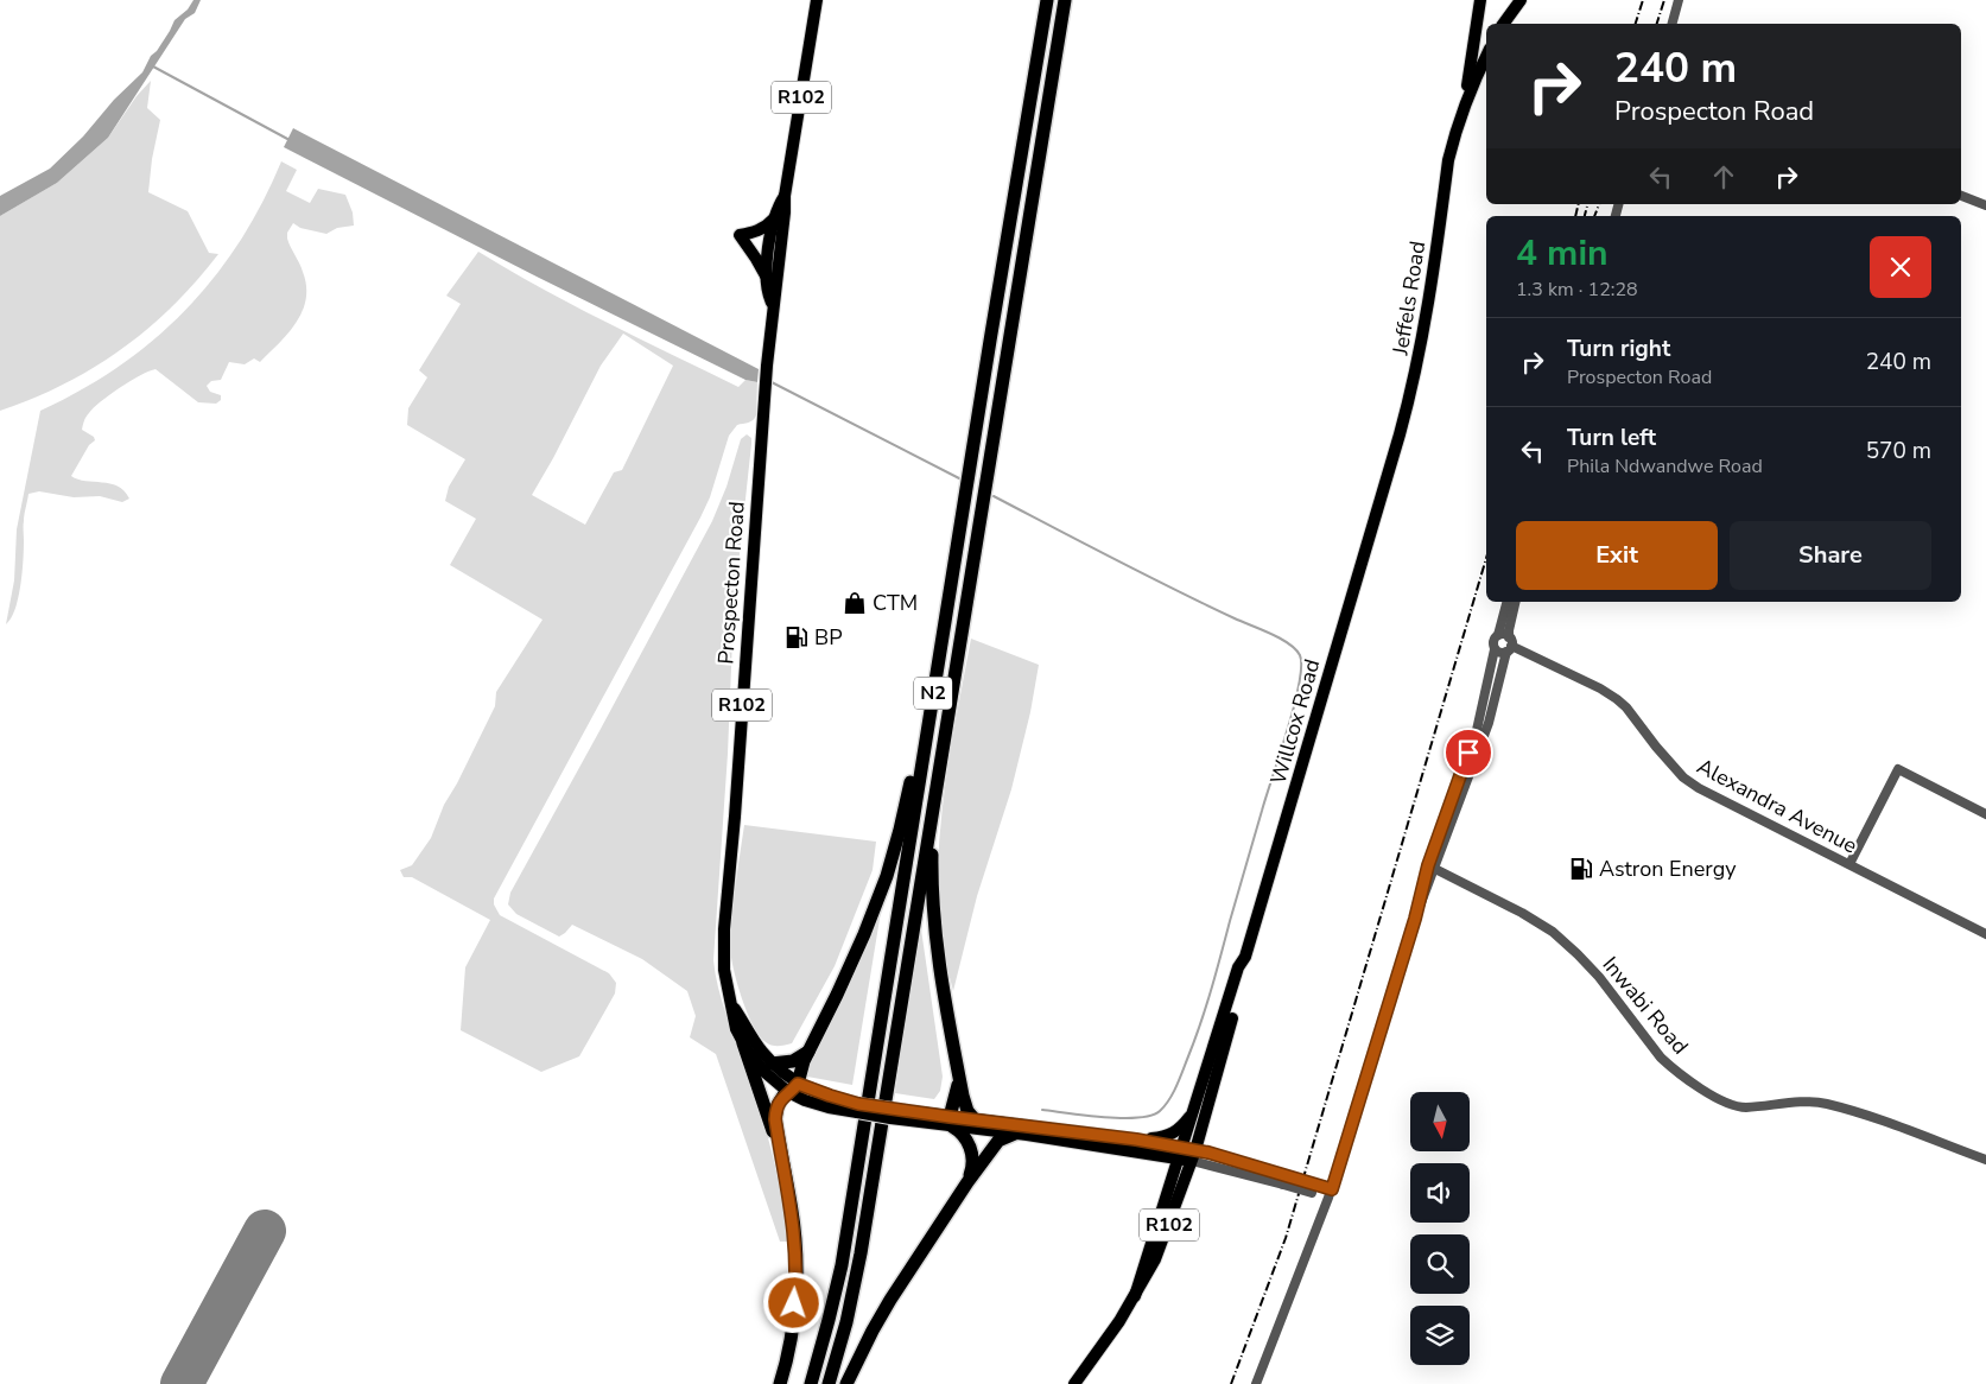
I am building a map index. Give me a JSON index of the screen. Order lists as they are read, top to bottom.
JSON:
{
  "streets": {
    "highway": ["N2"],
    "main road": [
      "R102",
      "Jeffels Road",
      "Prospecton Road",
      "Willcox Road"
    ],
    "street": ["Alexandra Avenue", "Inwabi Road"]
  },
  "crossings": [
    ["R102", "Prospecton Road"],
    ["R102", "Willcox Road"],
    ["Jeffels Road", "Willcox Road"],
    ["Prospecton Road", "Willcox Road"]
  ],
  "places": {
    "shop": ["CTM"],
    "fuel station": ["BP", "Astron Energy"]
  },
  "north": "bottom",
  "page": {
    "turn": ["240 m", "Prospecton Road"],
    "heading": ["4 min", "1.3 km · 12:28"],
    "list": [
      {
        "name": "Turn right",
        "note": "Prospecton Road",
        "value": "240 m"
      },
      {
        "name": "Turn left",
        "note": "Phila Ndwandwe Road",
        "value": "570 m"
      }
    ],
    "buttons": ["Exit", "Share"]
  }
}
